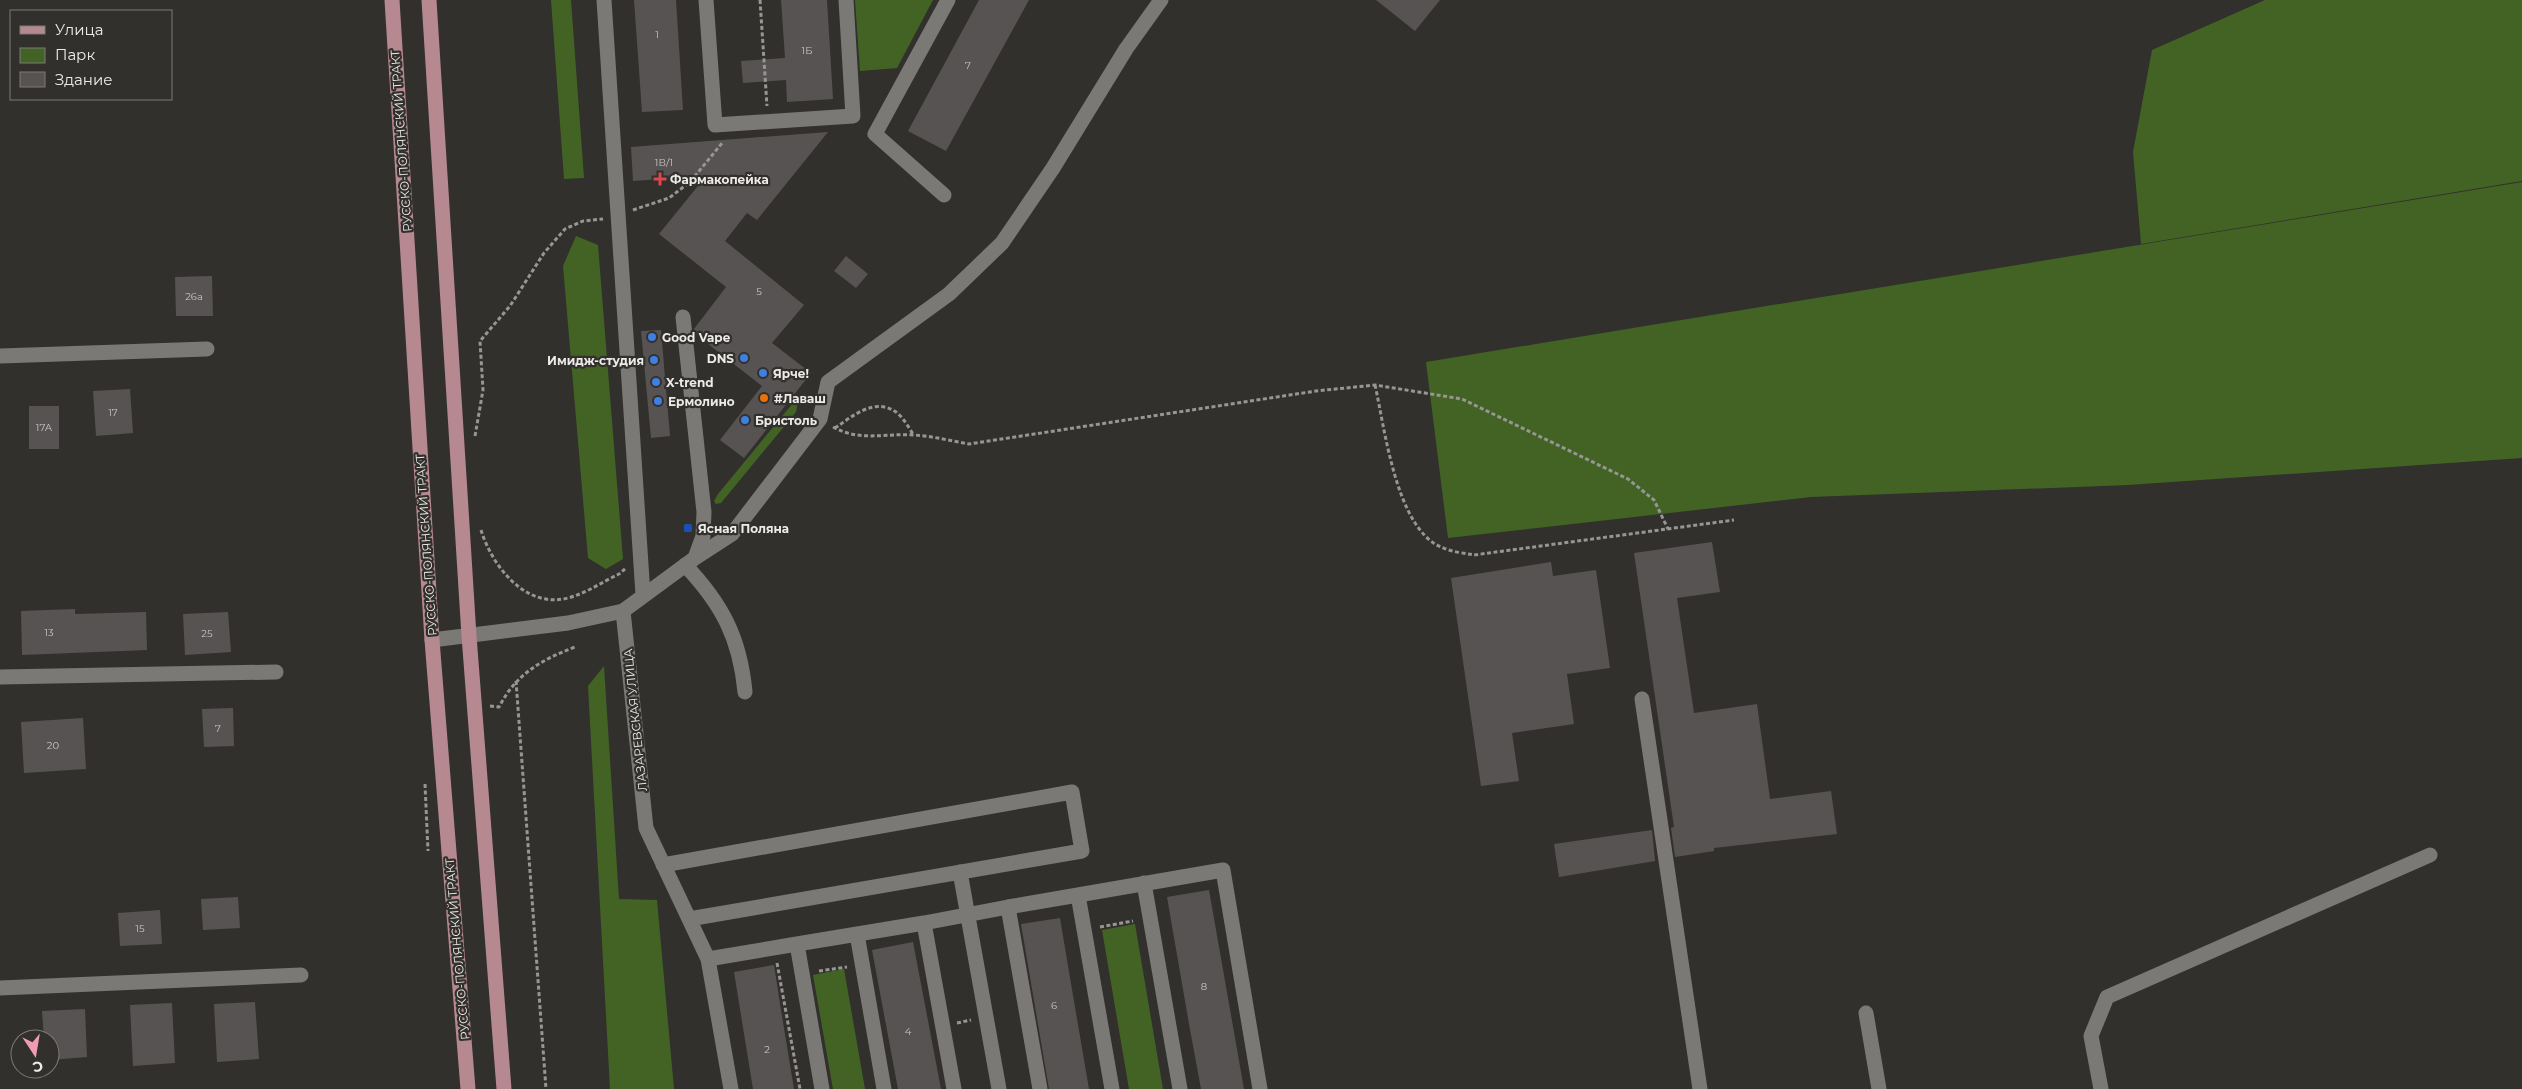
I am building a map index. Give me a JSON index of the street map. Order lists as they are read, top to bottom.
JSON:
{
  "streets": {
    "main road": ["РУССКО-ПОЛЯНСКИЙ ТРАКТ"],
    "street": ["ЛАЗАРЕВСКАЯ УЛИЦА"]
  },
  "places": {
    "health": ["Фармакопейка"],
    "other": [
      "Good Vape",
      "DNS",
      "Имидж-студия",
      "Ярче!",
      "X-trend",
      "#Лаваш",
      "Ермолино",
      "Бристоль"
    ],
    "transit": ["Ясная Поляна"]
  },
  "house_numbers": [
    "1",
    "1Б",
    "7",
    "1В/1",
    "5",
    "26а",
    "17",
    "17А",
    "13",
    "25",
    "7",
    "20",
    "15",
    "8",
    "6",
    "4",
    "2"
  ],
  "legend": ["Улица", "Парк", "Здание"],
  "north": "bottom"
}
